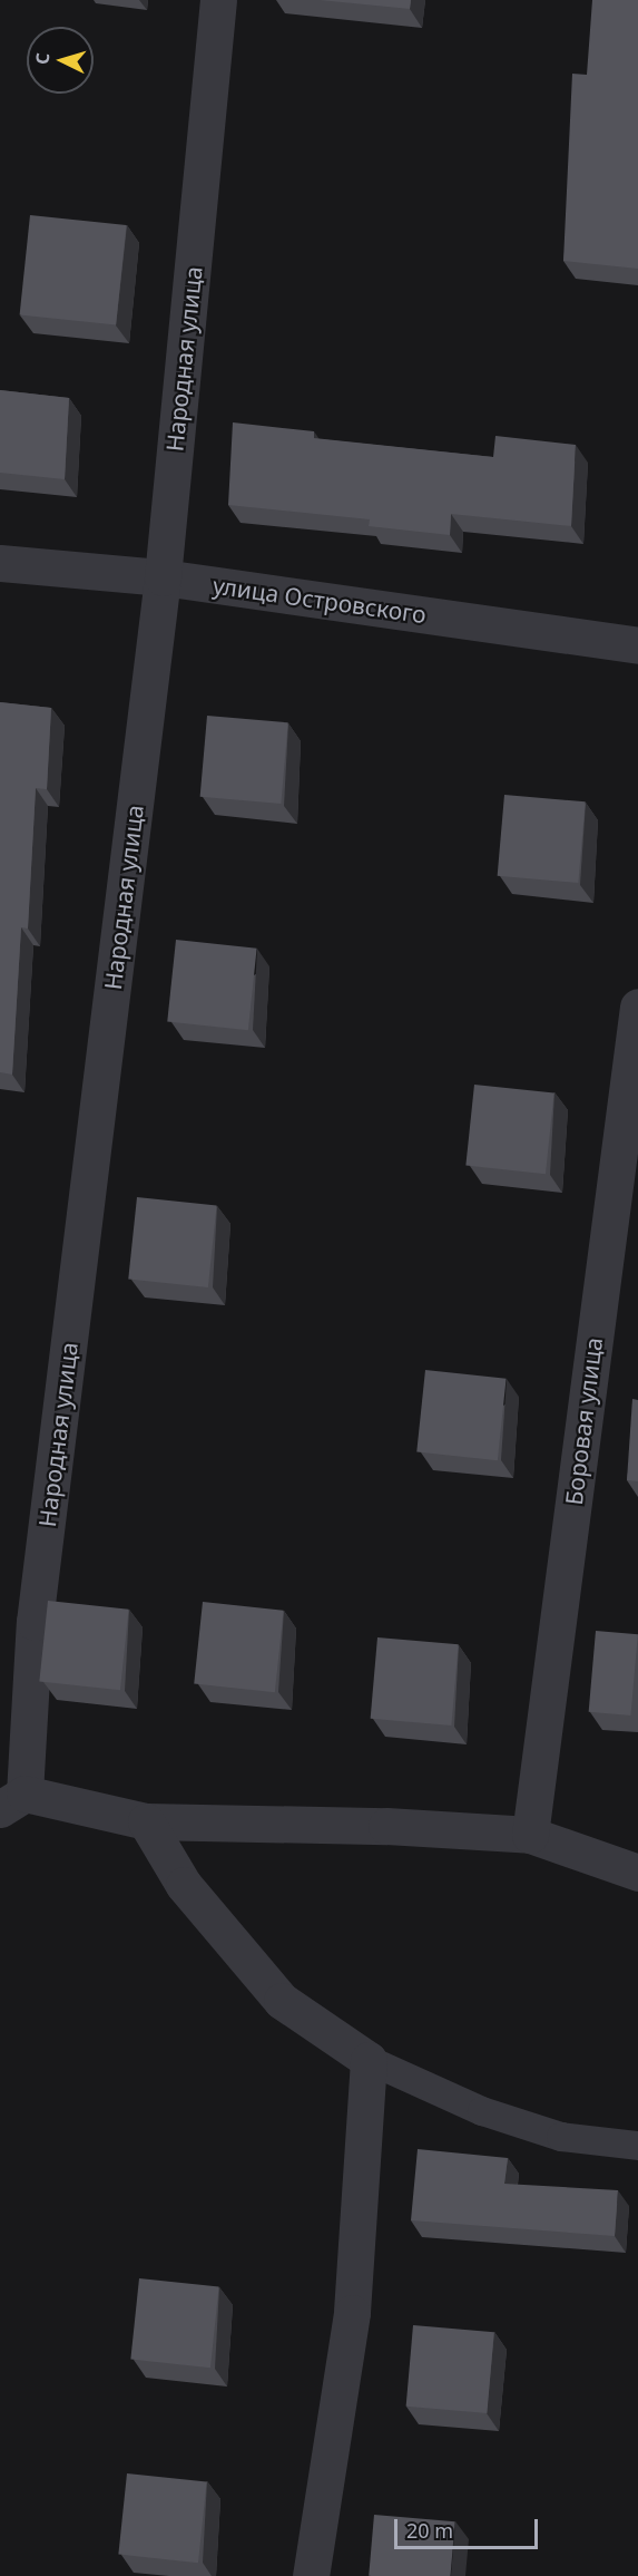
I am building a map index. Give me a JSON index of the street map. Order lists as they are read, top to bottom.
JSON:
{
  "streets": {
    "street": ["Народная улица", "улица Островского", "Боровая улица"]
  },
  "crossings": [
    ["Народная улица", "улица Островского"]
  ],
  "scale_bar": "20 m",
  "north": "left"
}
